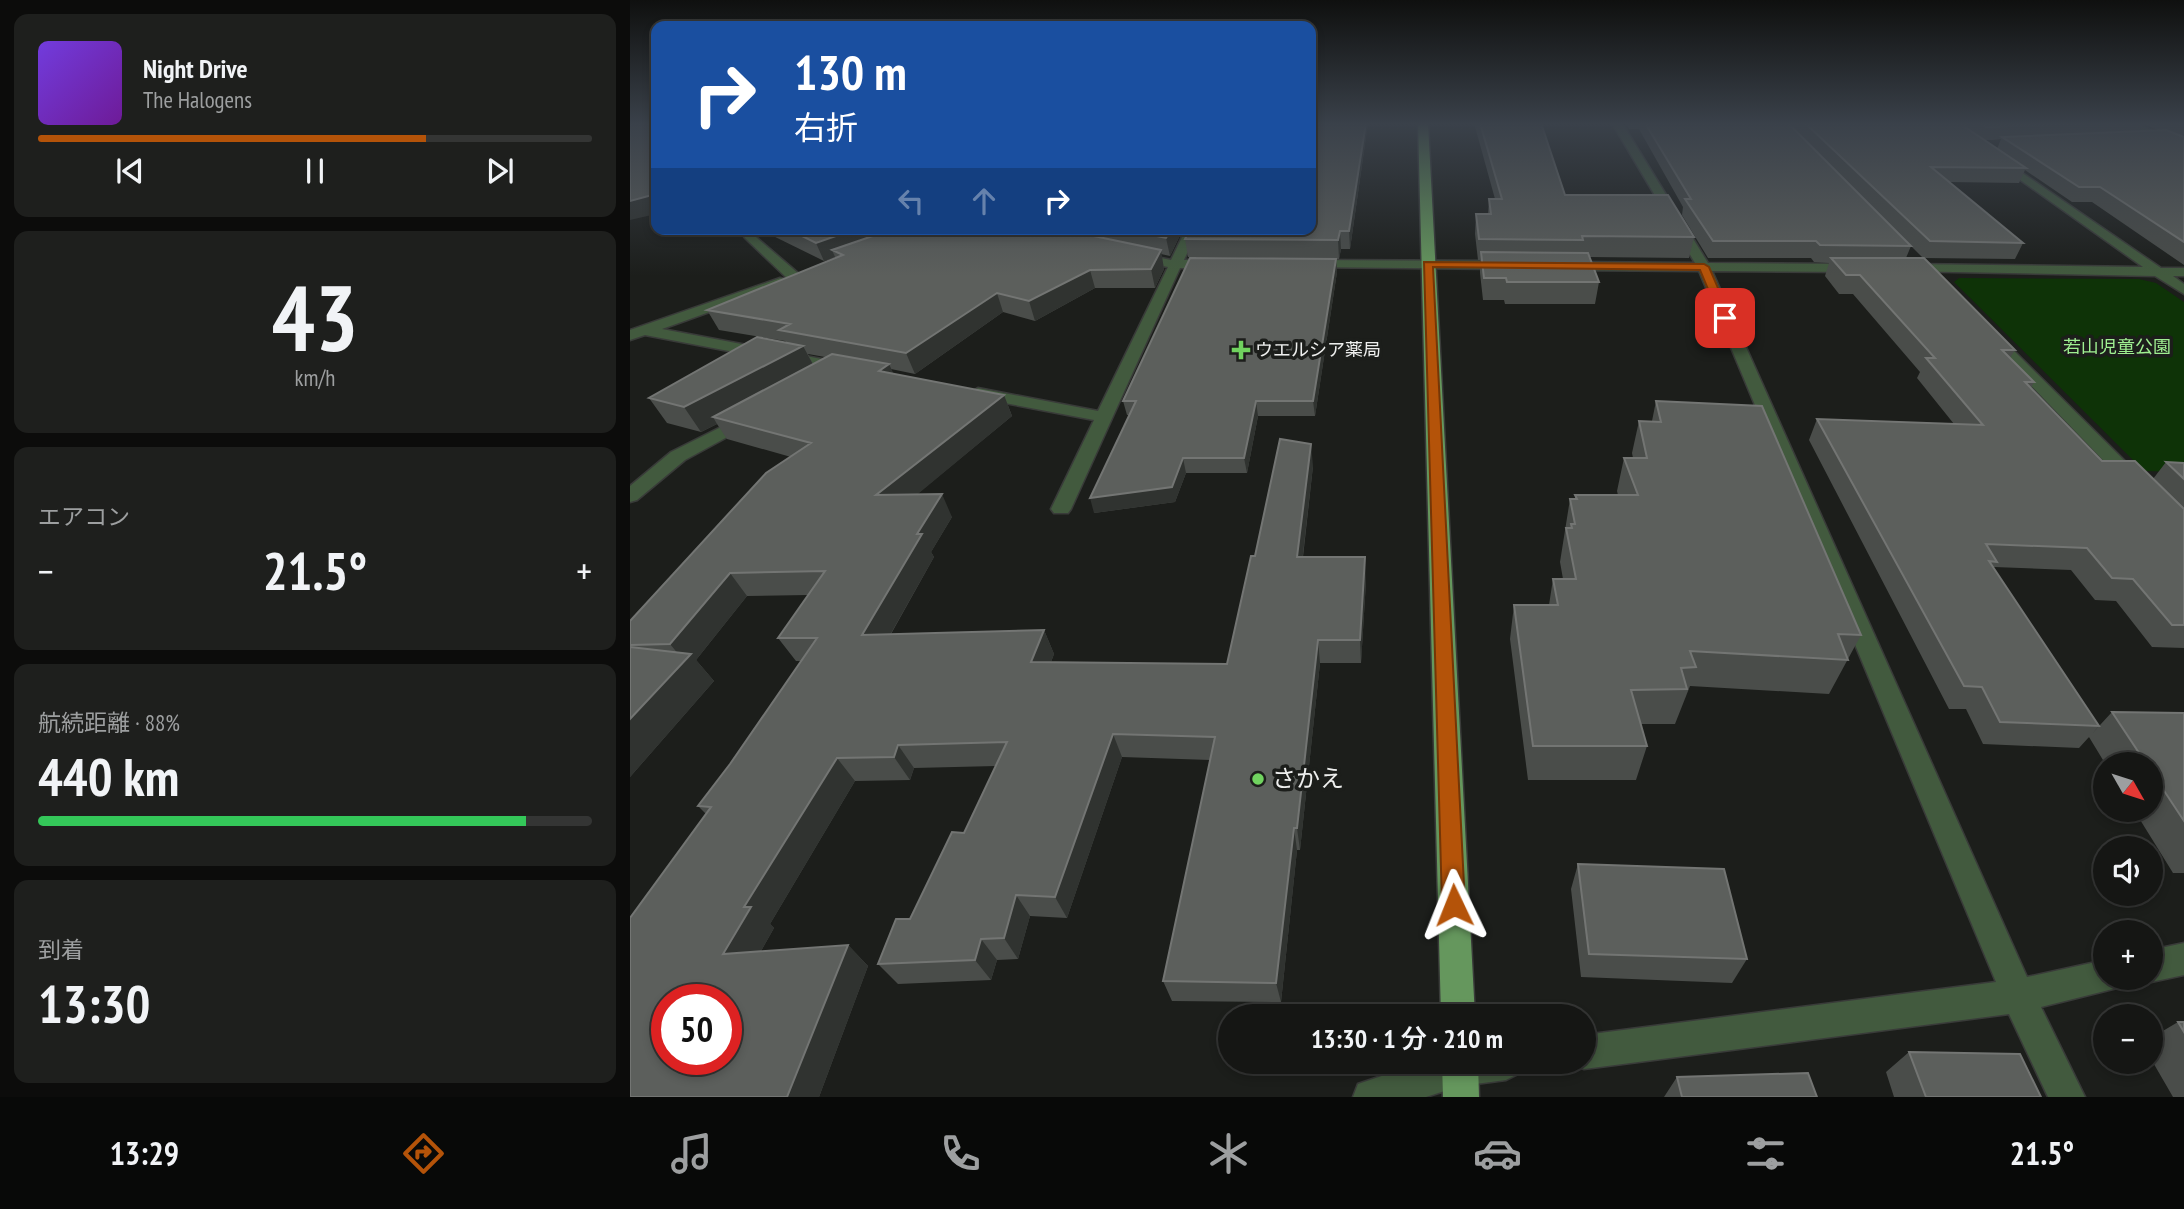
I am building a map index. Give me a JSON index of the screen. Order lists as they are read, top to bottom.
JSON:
{
  "parks": ["若山児童公園"],
  "places": {
    "health": ["ウエルシア薬局"],
    "other": ["さかえ"]
  },
  "north": "bottom right",
  "page": {
    "turn": ["130 m", "右折"],
    "song": ["Night Drive", "The Halogens"],
    "tile": [
      ["43", "km/h"],
      "エアコン",
      ["航続距離 · 88%", "440 km"],
      ["到着", "13:30"]
    ],
    "heat": ["−", "21.5°", "+"],
    "map_buttons": ["+", "−"],
    "limit": "50",
    "trip": "13:30 · 1 分 · 210 m",
    "tabs": ["13:29", "21.5°"]
  }
}
